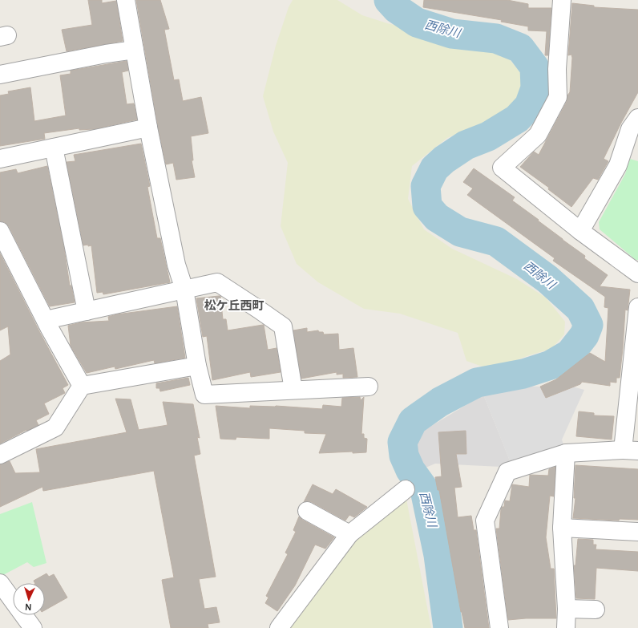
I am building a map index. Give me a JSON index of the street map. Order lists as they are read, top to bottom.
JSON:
{
  "districts": ["松ケ丘西町"],
  "water": ["西除川"],
  "north": "bottom"
}
